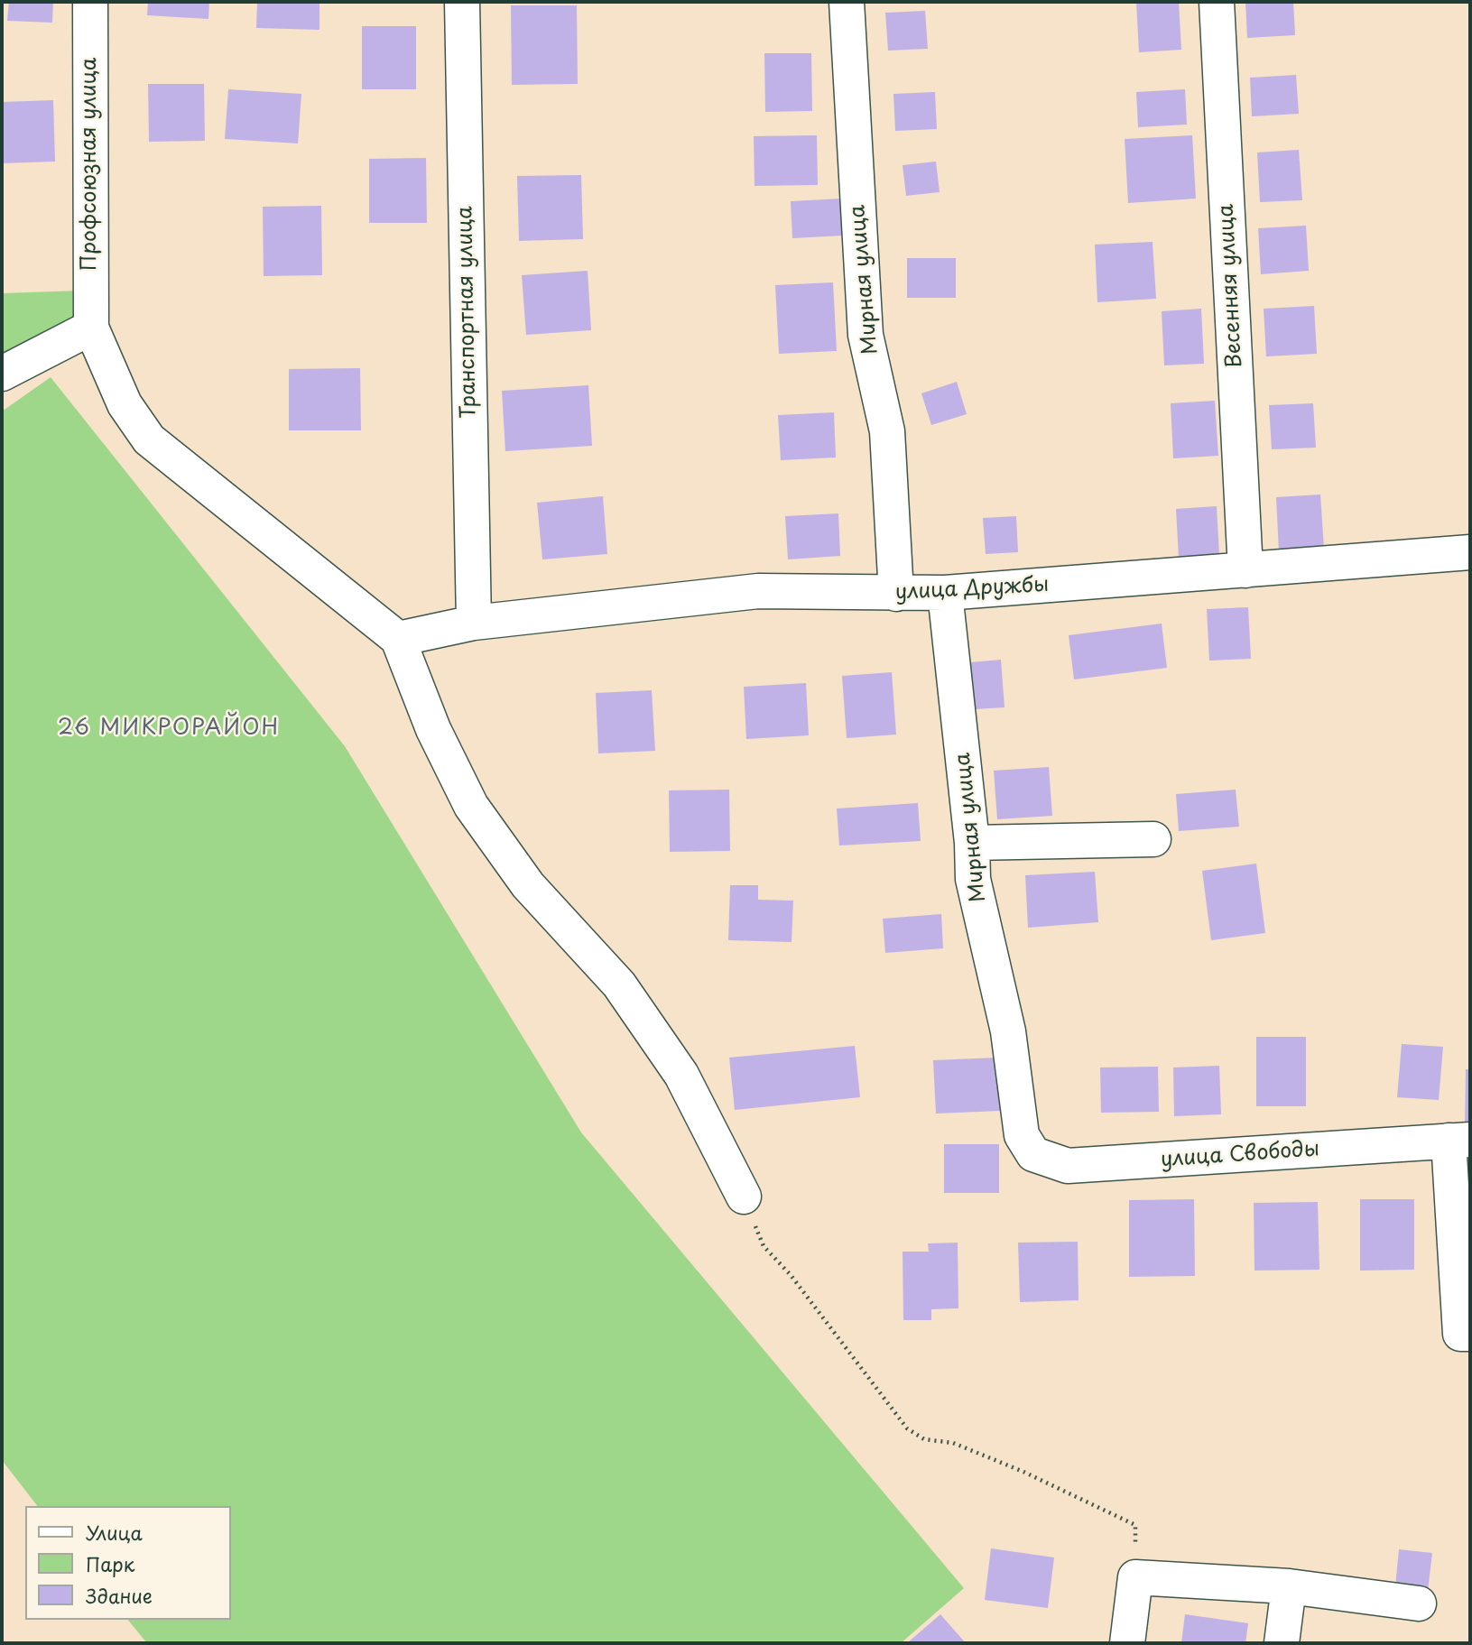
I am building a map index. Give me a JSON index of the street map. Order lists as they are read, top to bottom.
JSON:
{
  "streets": {
    "street": [
      "Профсоюзная улица",
      "Мирная улица",
      "Весенняя улица",
      "Транспортная улица",
      "улица Дружбы",
      "улица Свободы"
    ]
  },
  "crossings": [
    ["Мирная улица", "улица Дружбы"],
    ["Мирная улица", "улица Свободы"],
    ["Весенняя улица", "улица Дружбы"],
    ["Транспортная улица", "улица Дружбы"]
  ],
  "districts": ["26 МИКРОРАЙОН"],
  "legend": ["Улица", "Парк", "Здание"]
}
